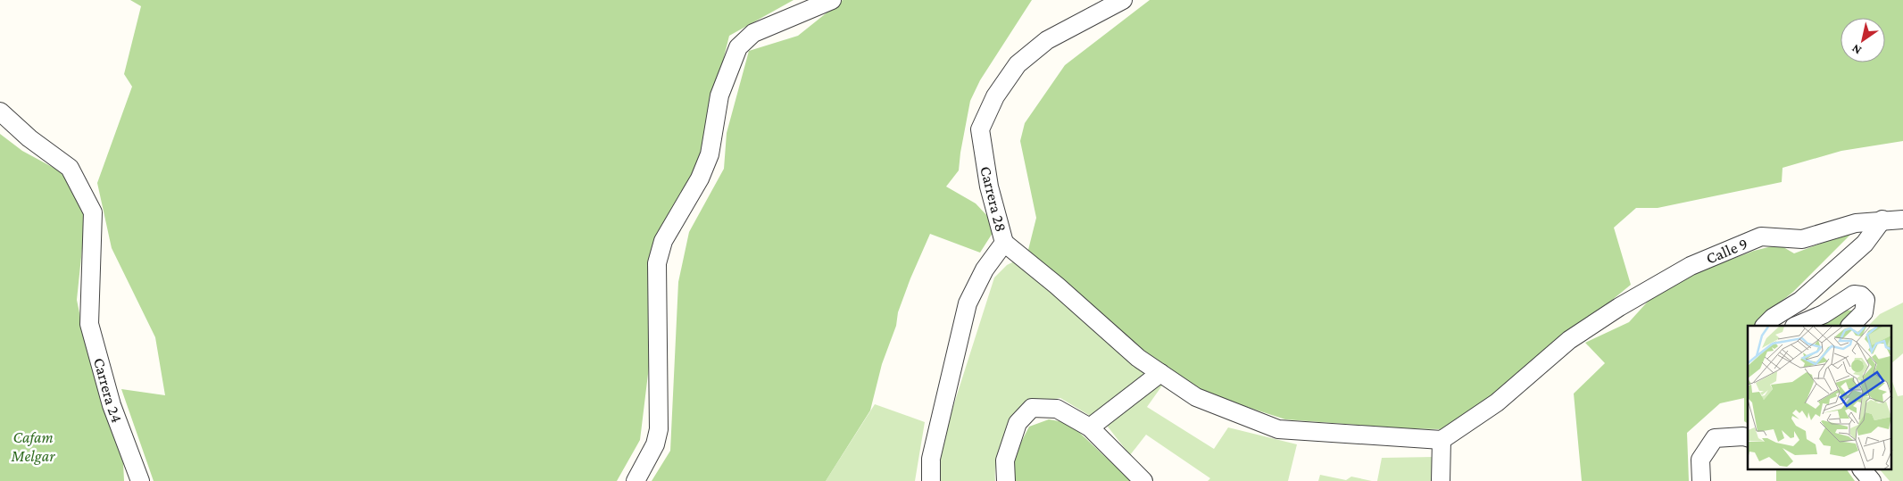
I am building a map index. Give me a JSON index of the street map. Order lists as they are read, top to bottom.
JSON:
{
  "streets": {
    "street": ["Carrera 28", "Calle 9", "Carrera 24"]
  },
  "parks": ["Cafam Melgar"],
  "north": "bottom left"
}
